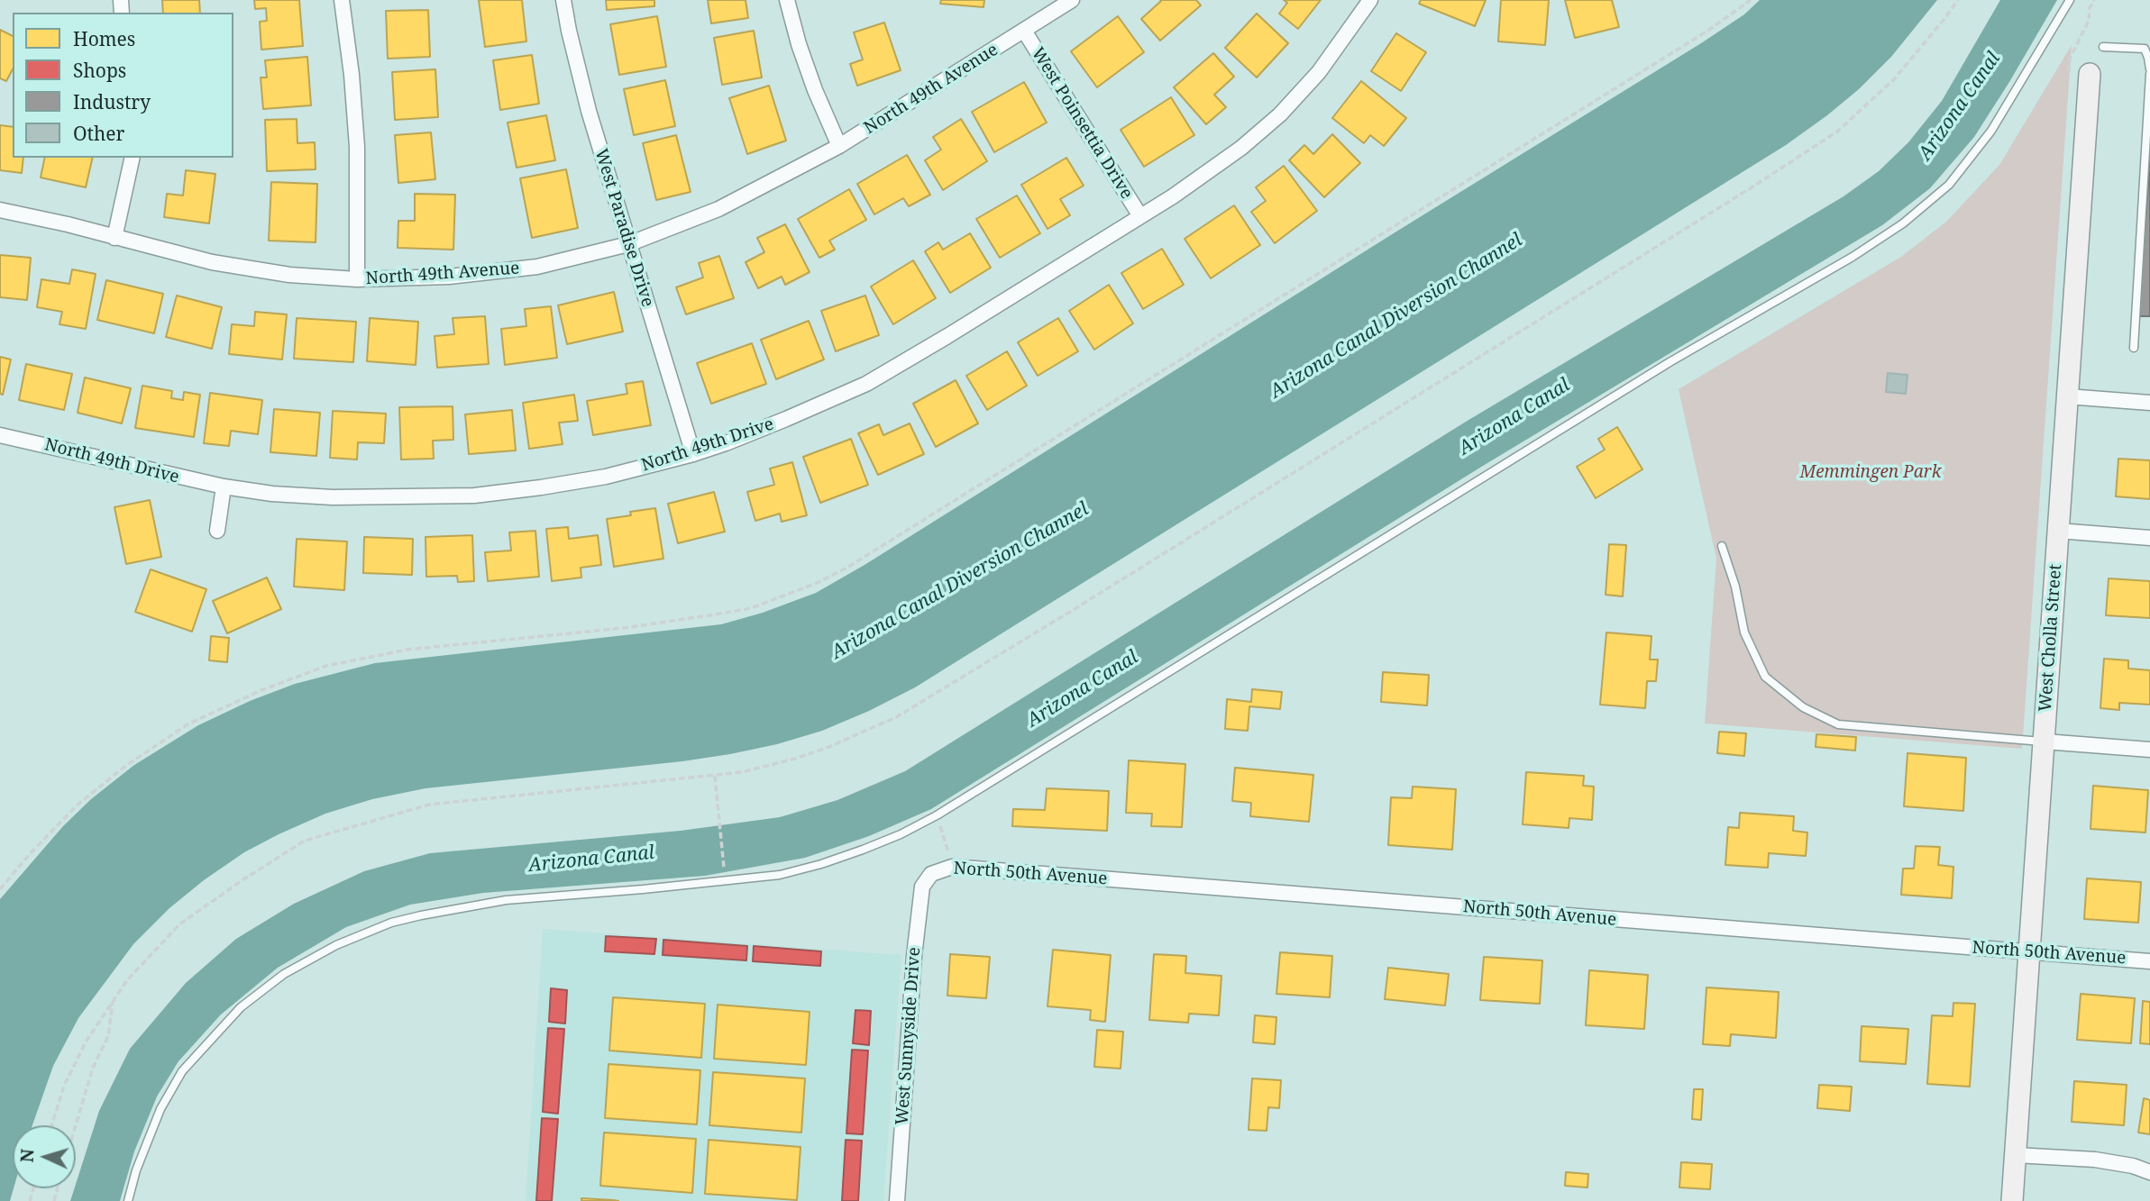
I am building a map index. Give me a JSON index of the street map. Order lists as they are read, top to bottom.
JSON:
{
  "streets": {
    "street": [
      "North 49th Avenue",
      "West Poinsettia Drive",
      "West Paradise Drive",
      "North 49th Drive",
      "West Cholla Street",
      "North 50th Avenue",
      "West Sunnyside Drive"
    ]
  },
  "crossings": [
    ["North 49th Avenue", "West Poinsettia Drive"],
    ["North 49th Avenue", "West Paradise Drive"],
    ["West Poinsettia Drive", "North 49th Drive"],
    ["West Paradise Drive", "North 49th Drive"],
    ["West Cholla Street", "North 50th Avenue"],
    ["North 50th Avenue", "West Sunnyside Drive"]
  ],
  "water": ["Arizona Canal", "Arizona Canal Diversion Channel"],
  "parks": ["Memmingen Park"],
  "legend": [
    "Homes",
    "Shops",
    "Industry",
    "Other"
  ],
  "north": "left"
}
